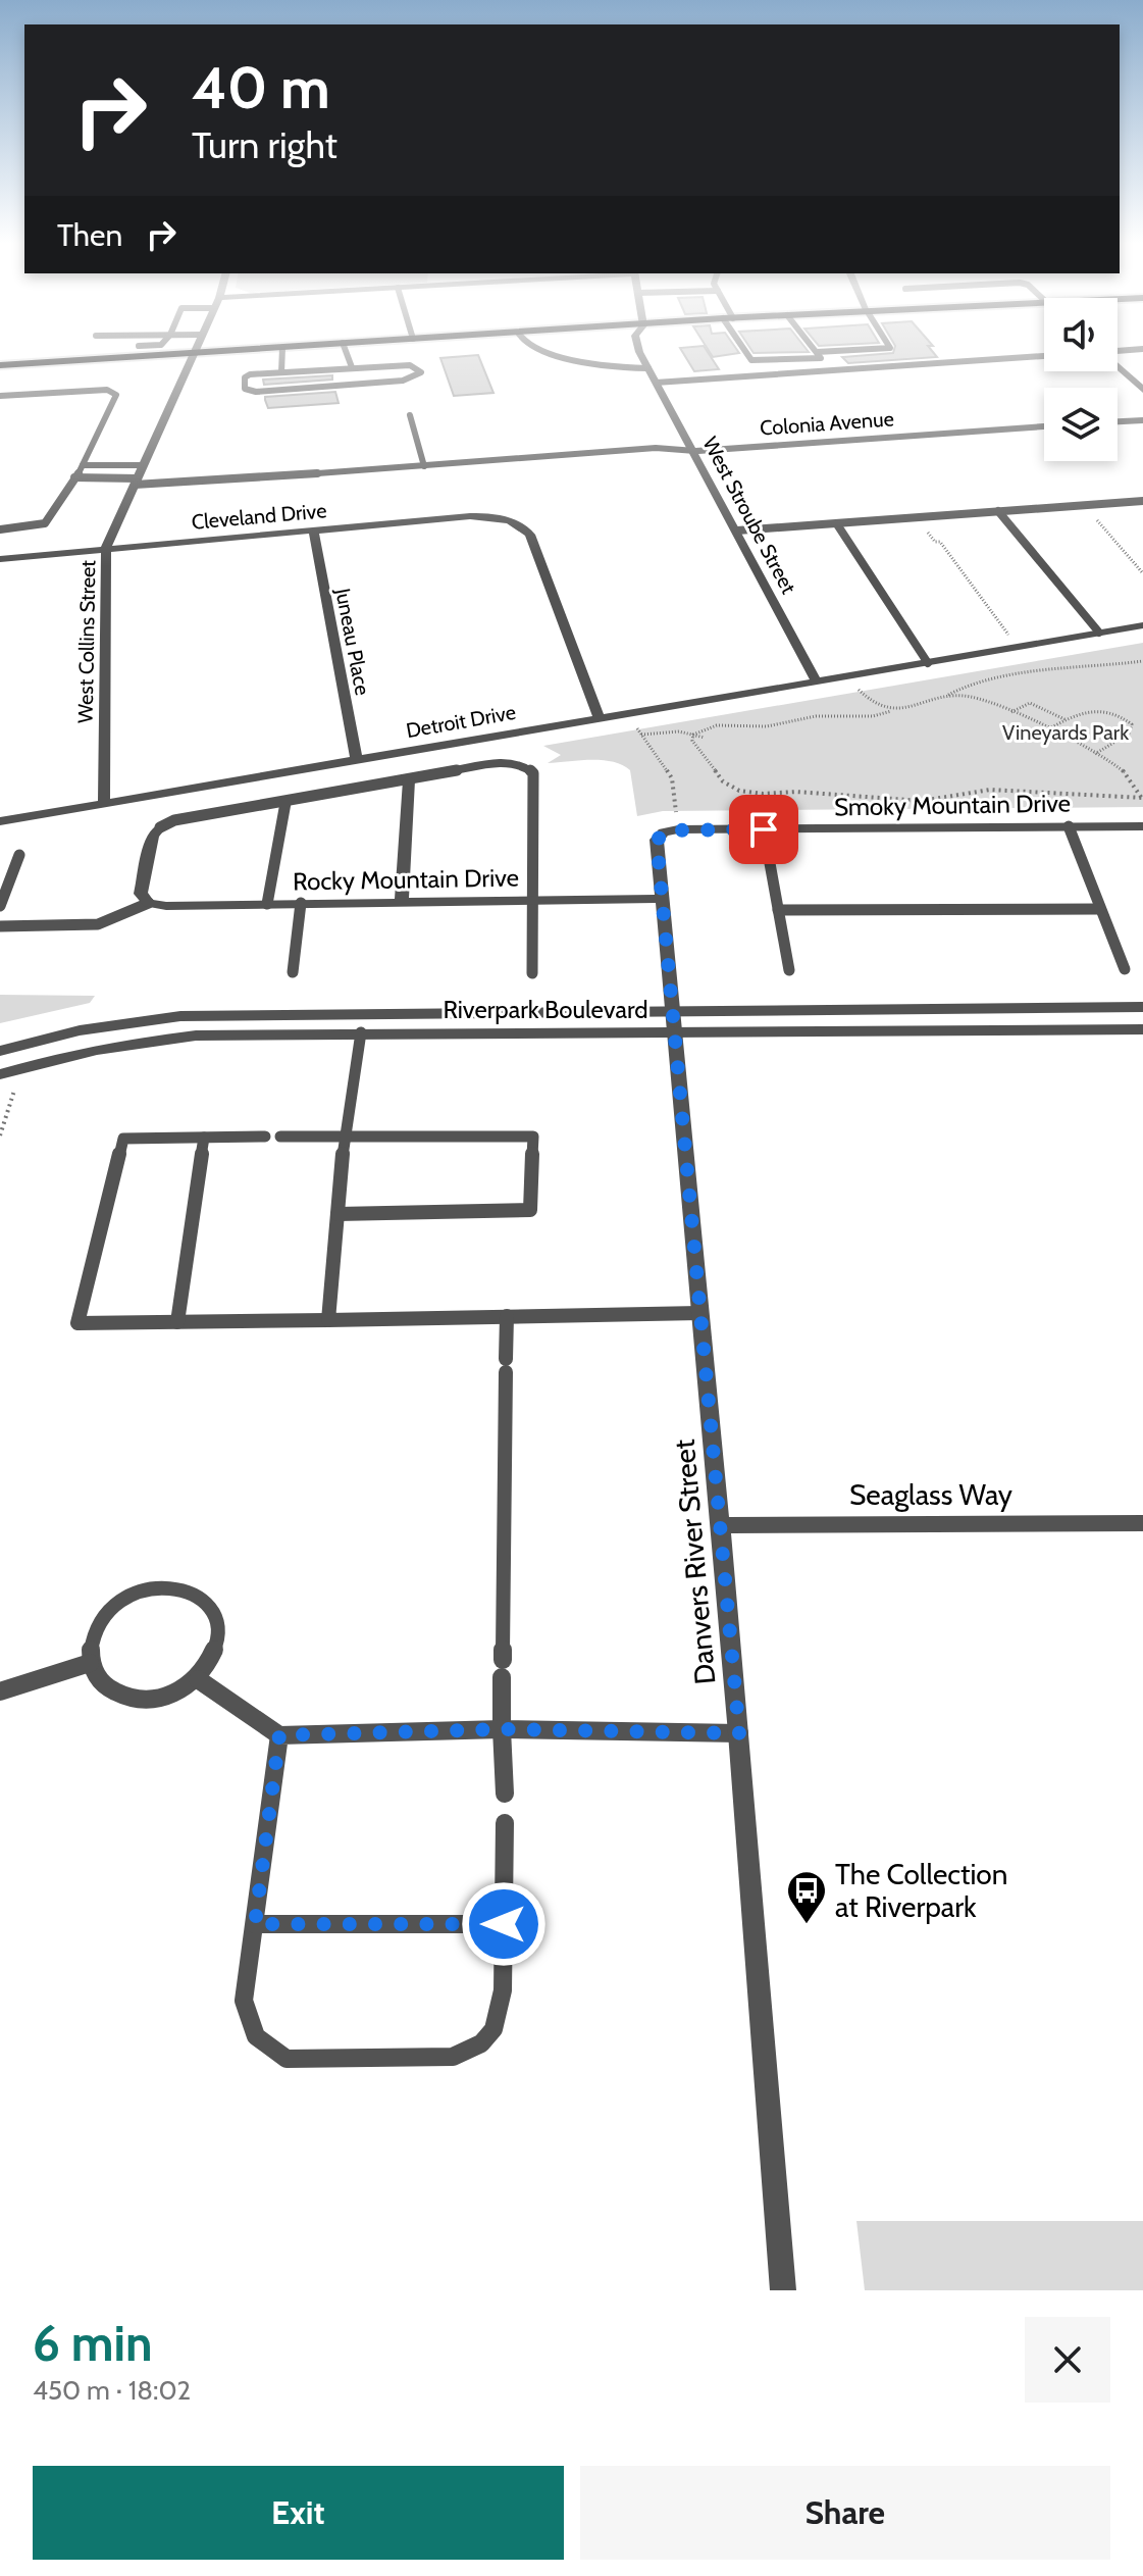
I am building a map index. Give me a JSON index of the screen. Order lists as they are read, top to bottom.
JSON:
{
  "streets": {
    "street": [
      "Colonia Avenue",
      "West Stroube Street",
      "Cleveland Drive",
      "West Collins Street",
      "Juneau Place",
      "Detroit Drive",
      "Smoky Mountain Drive",
      "Rocky Mountain Drive",
      "Riverpark Boulevard",
      "Seaglass Way",
      "Danvers River Street"
    ]
  },
  "crossings": [
    ["Colonia Avenue", "West Stroube Street"],
    ["West Stroube Street", "Detroit Drive"],
    ["Cleveland Drive", "West Collins Street"],
    ["Cleveland Drive", "Juneau Place"],
    ["Cleveland Drive", "Detroit Drive"],
    ["West Collins Street", "Detroit Drive"],
    ["Juneau Place", "Detroit Drive"],
    ["Smoky Mountain Drive", "Danvers River Street"],
    ["Rocky Mountain Drive", "Danvers River Street"],
    ["Riverpark Boulevard", "Danvers River Street"],
    ["Seaglass Way", "Danvers River Street"]
  ],
  "parks": ["Vineyards Park"],
  "places": {
    "bus stop": ["The Collection at Riverpark"]
  },
  "page": {
    "turn": ["40 m", "Turn right"],
    "then": "Then",
    "heading": ["6 min", "450 m · 18:02"],
    "buttons": ["Exit", "Share"]
  }
}
